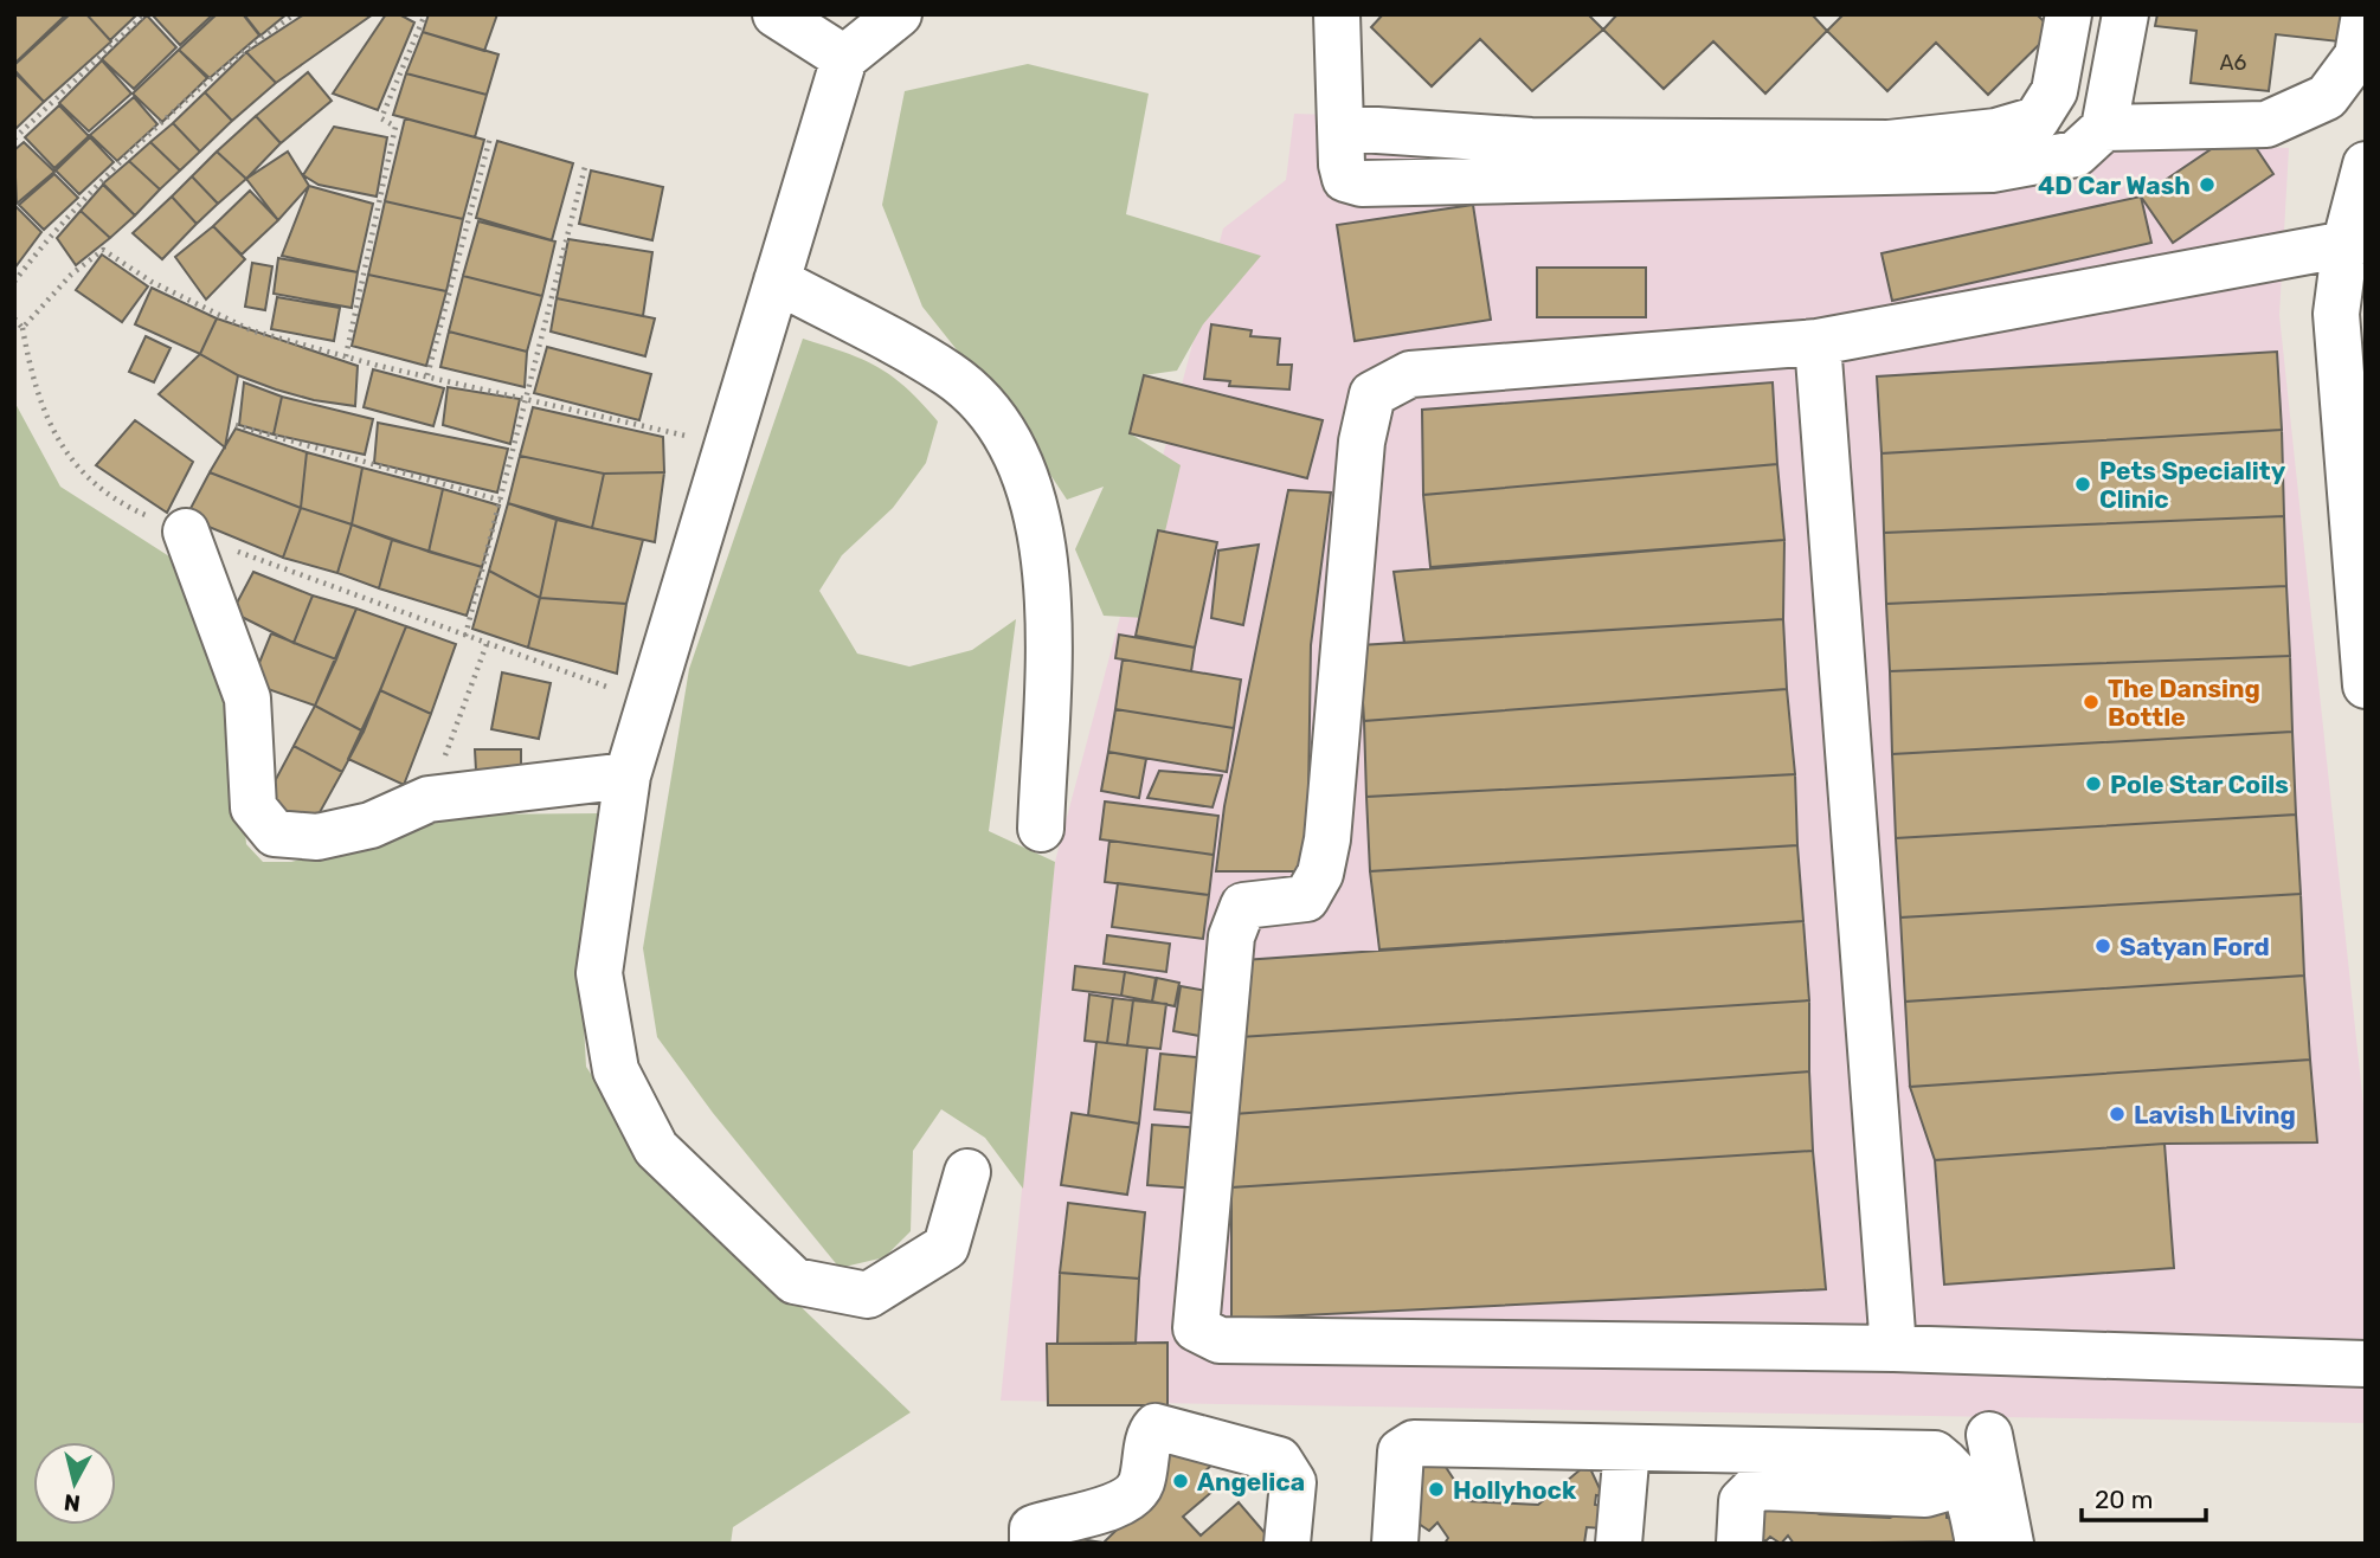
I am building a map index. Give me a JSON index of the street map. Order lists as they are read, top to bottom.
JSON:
{
  "places": [
    "4D Car Wash",
    "Pets Speciality Clinic",
    "The Dansing Bottle",
    "Pole Star Coils",
    "Satyan Ford",
    "Lavish Living",
    "Angelica",
    "Hollyhock"
  ],
  "house_numbers": ["A6"],
  "scale_bar": "20 m",
  "north": "bottom"
}
